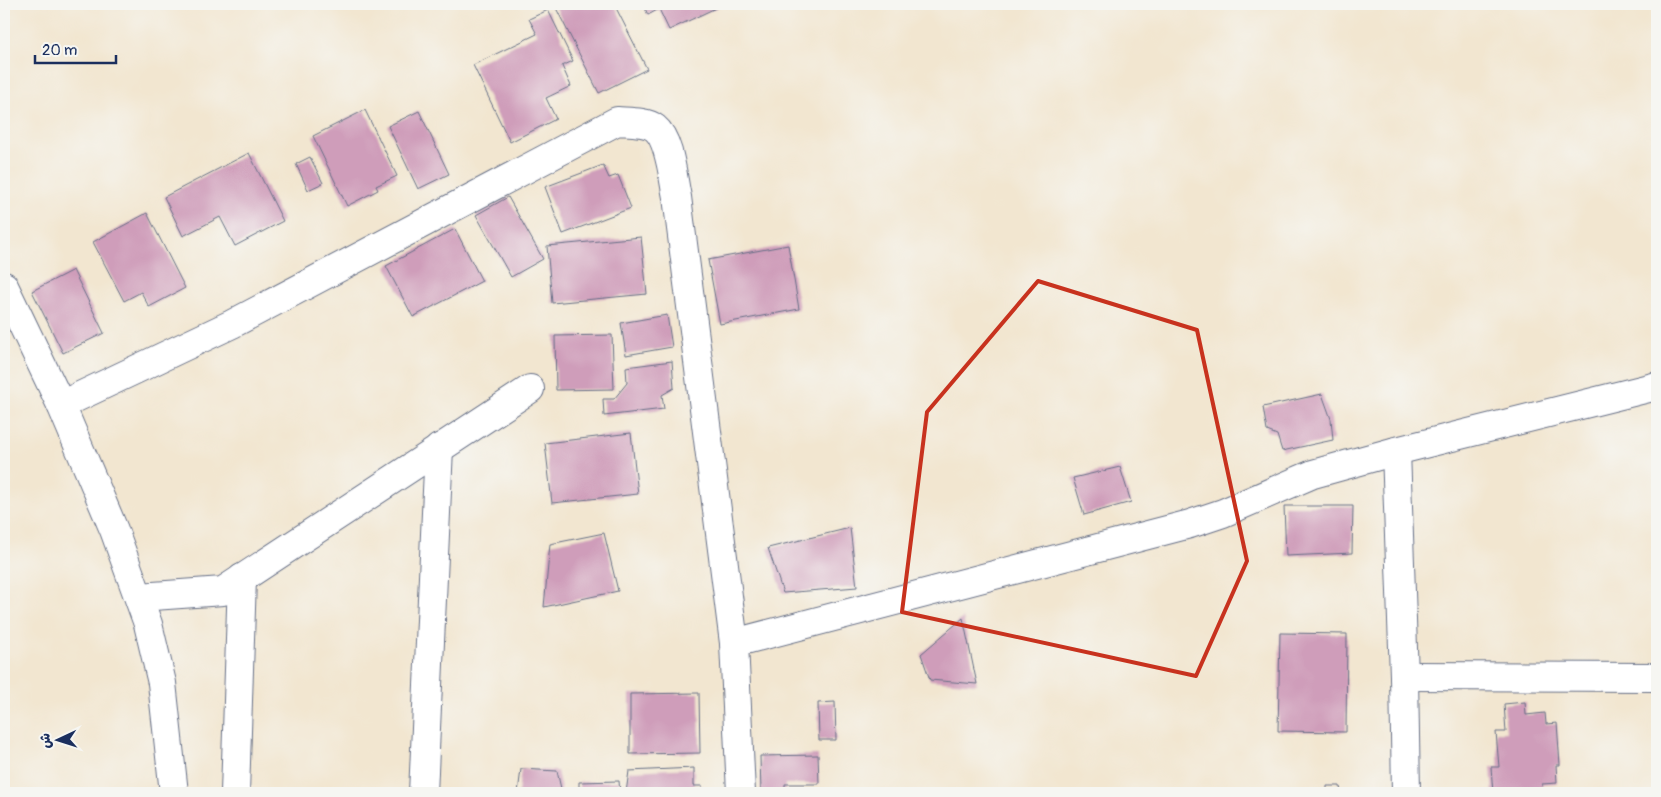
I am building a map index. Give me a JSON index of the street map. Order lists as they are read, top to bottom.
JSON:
{
  "scale_bar": "20 m",
  "north": "left"
}
